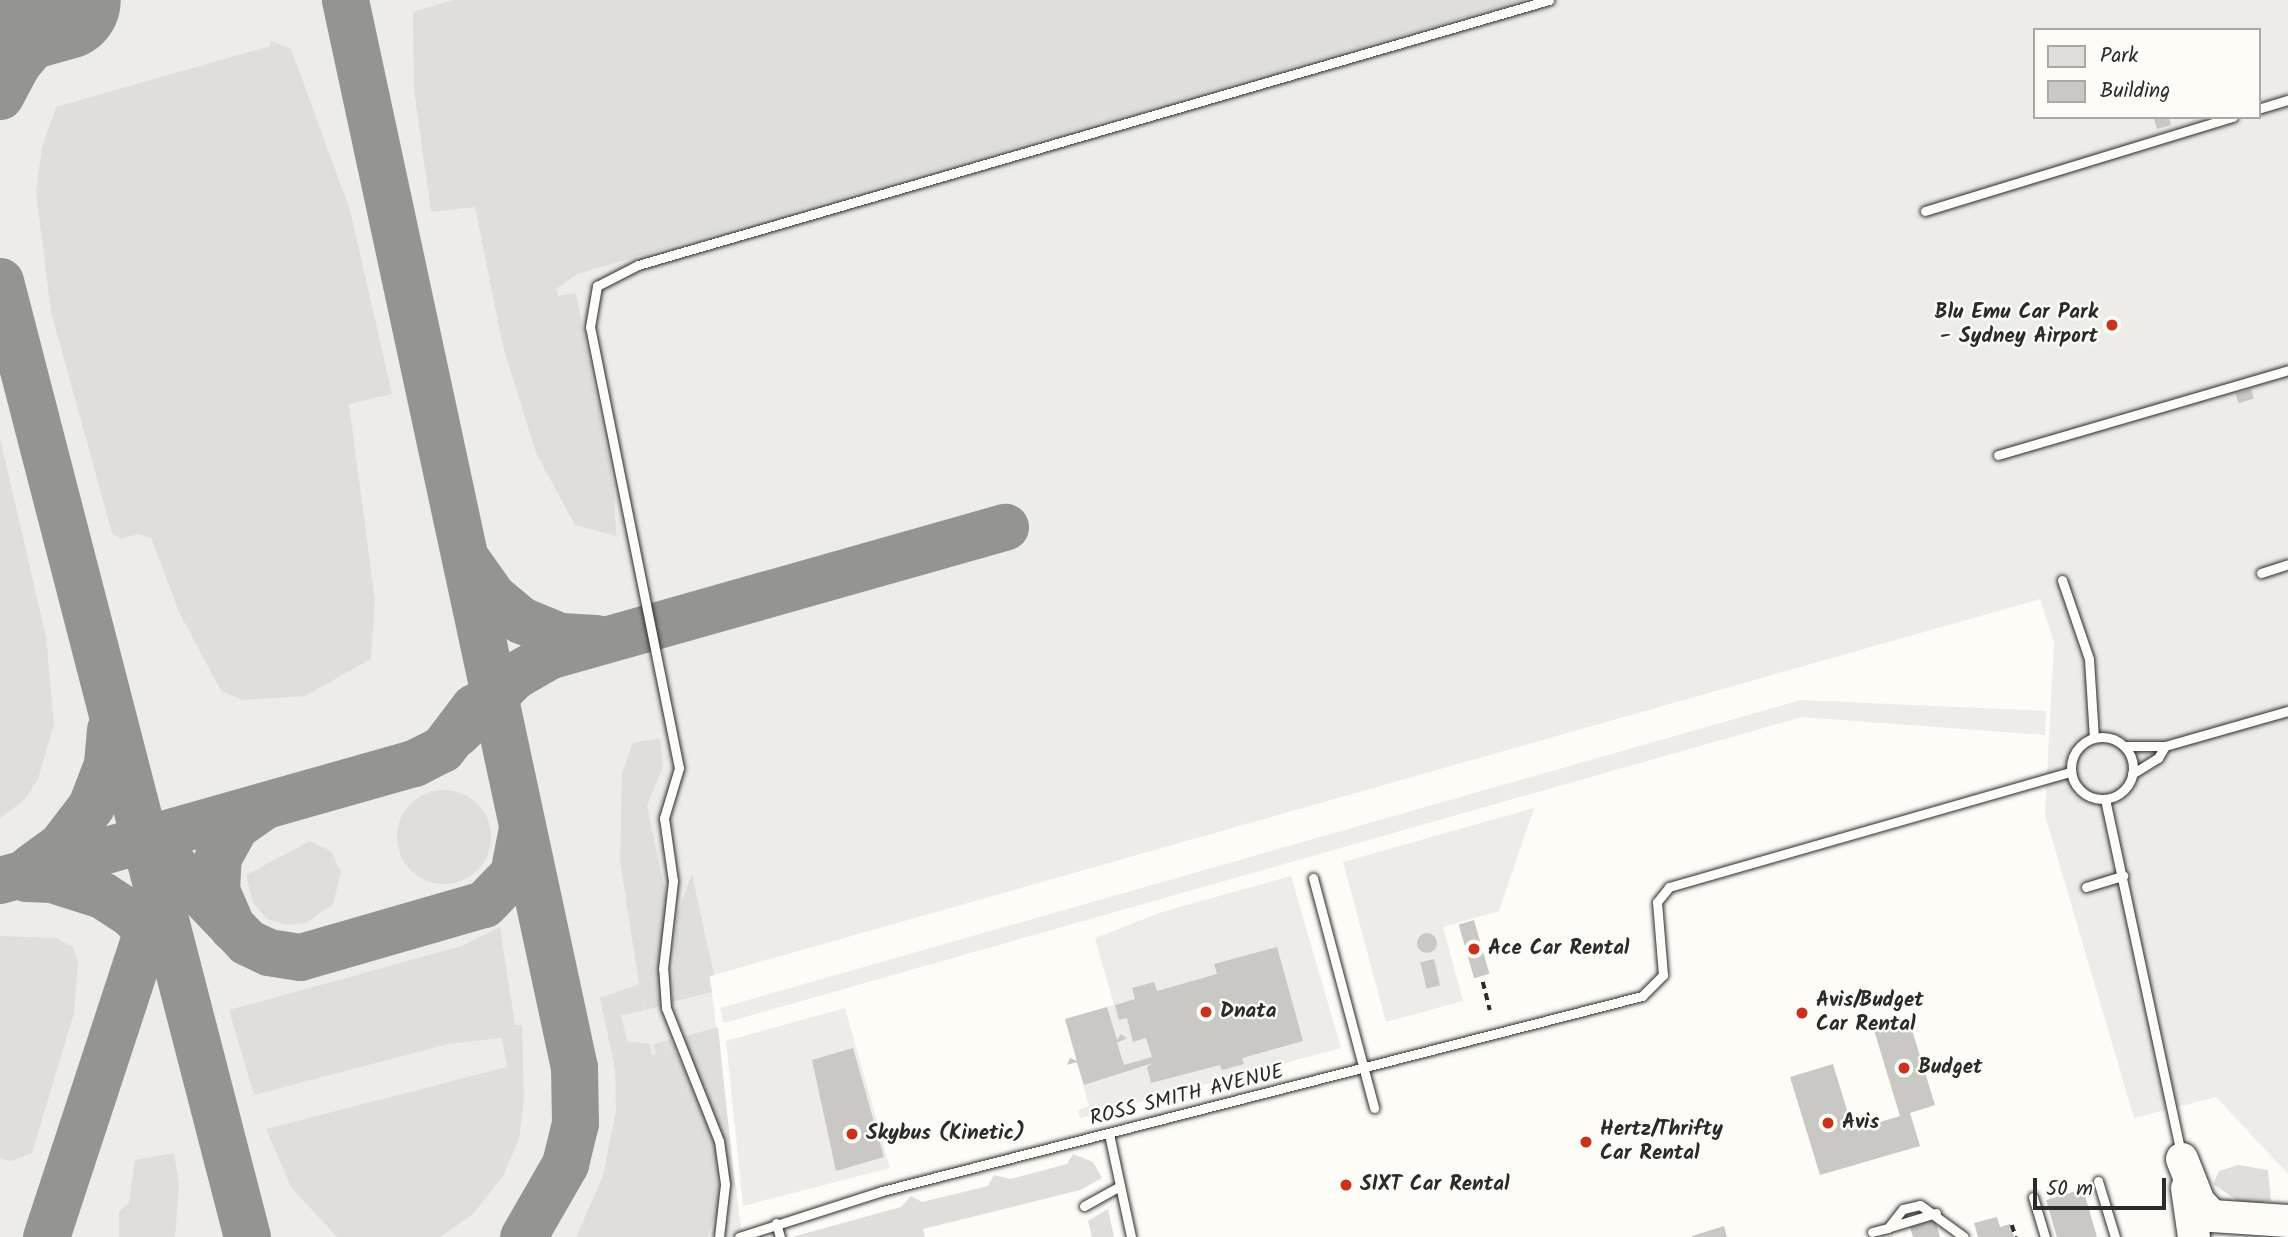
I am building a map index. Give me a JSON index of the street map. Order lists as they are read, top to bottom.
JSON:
{
  "streets": {
    "lane": ["ROSS SMITH AVENUE"]
  },
  "places": [
    "Blu Emu Car Park - Sydney Airport",
    "Ace Car Rental",
    "Dnata",
    "Avis/Budget Car Rental",
    "Budget",
    "Avis",
    "Skybus (Kinetic)",
    "Hertz/Thrifty Car Rental",
    "SIXT Car Rental"
  ],
  "legend": ["Park", "Building"],
  "scale_bar": "50 m"
}
